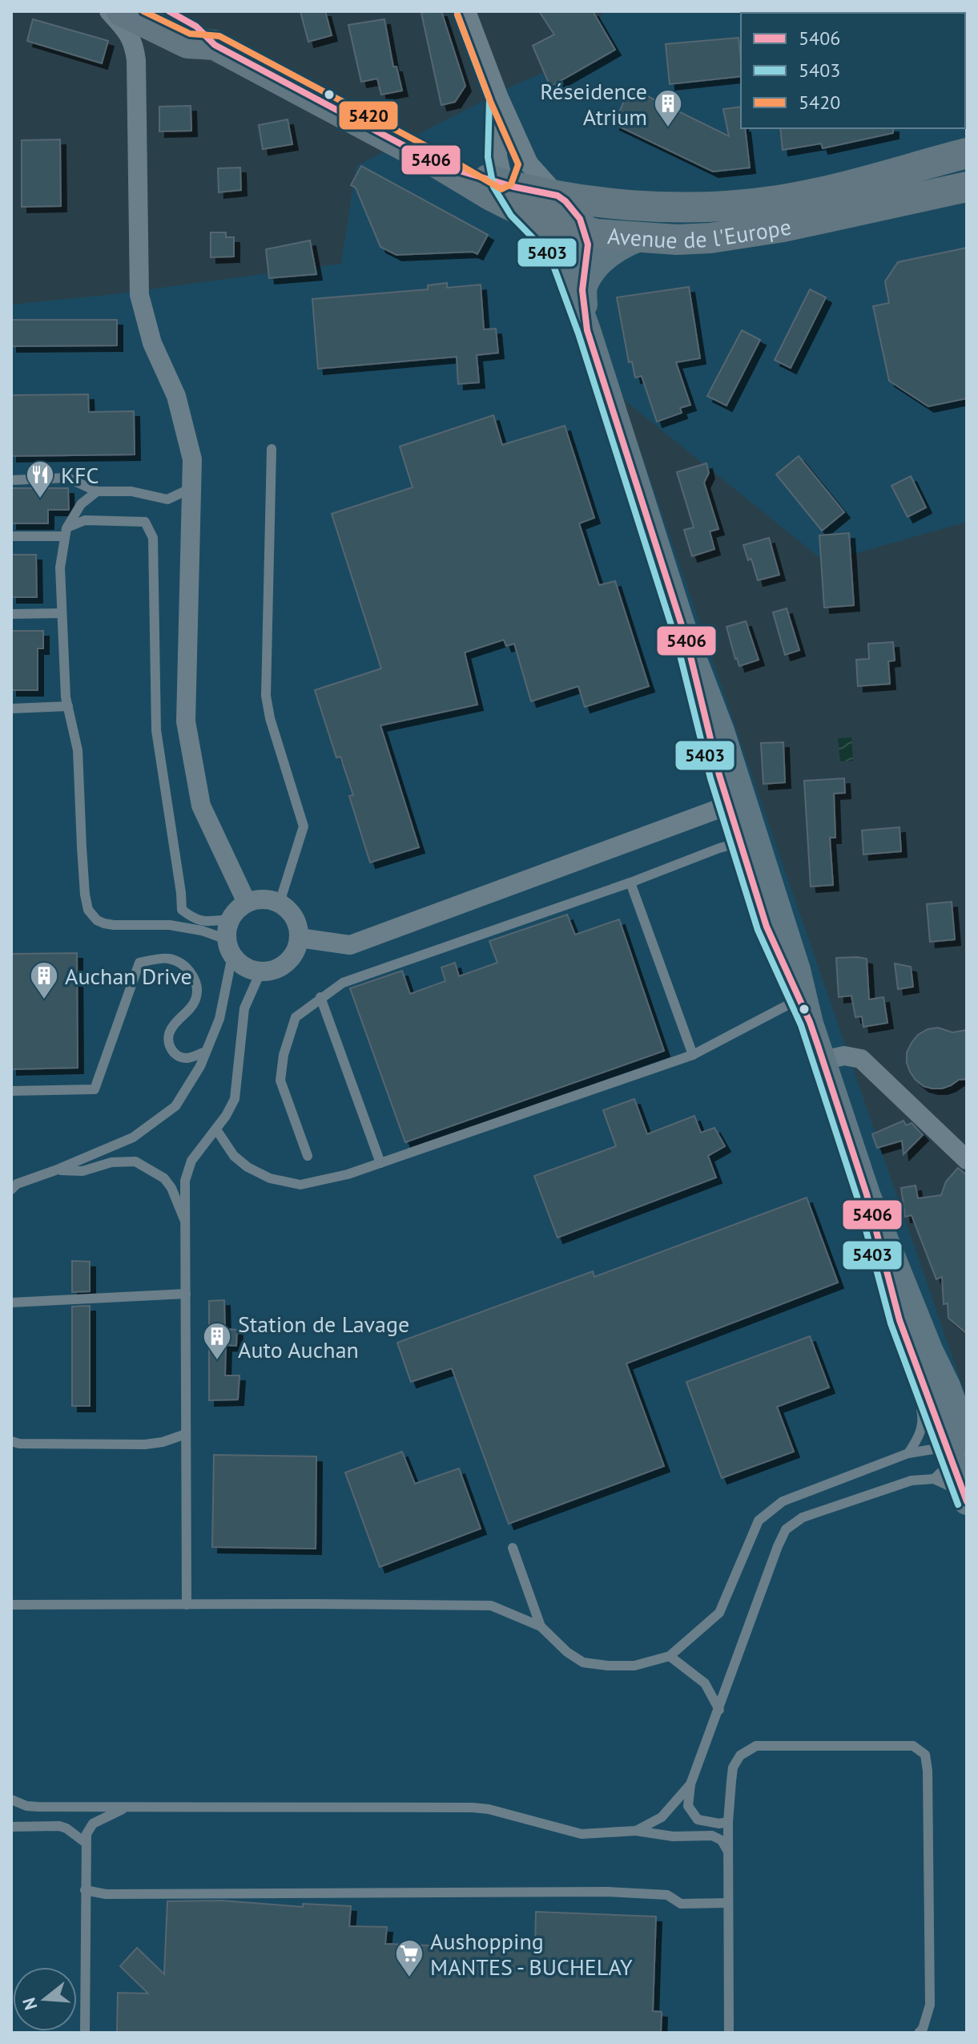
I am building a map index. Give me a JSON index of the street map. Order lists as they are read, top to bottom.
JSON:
{
  "streets": {
    "main road": ["Avenue de l'Europe"]
  },
  "places": {
    "building": ["Réseidence Atrium", "Auchan Drive", "Station de Lavage Auto Auchan"],
    "restaurant": ["KFC"],
    "supermarket": ["Aushopping MANTES - BUCHELAY"]
  },
  "lines": ["transit line 5406", "transit line 5420", "transit line 5403"],
  "legend": ["5406", "5403", "5420"],
  "north": "left"
}
